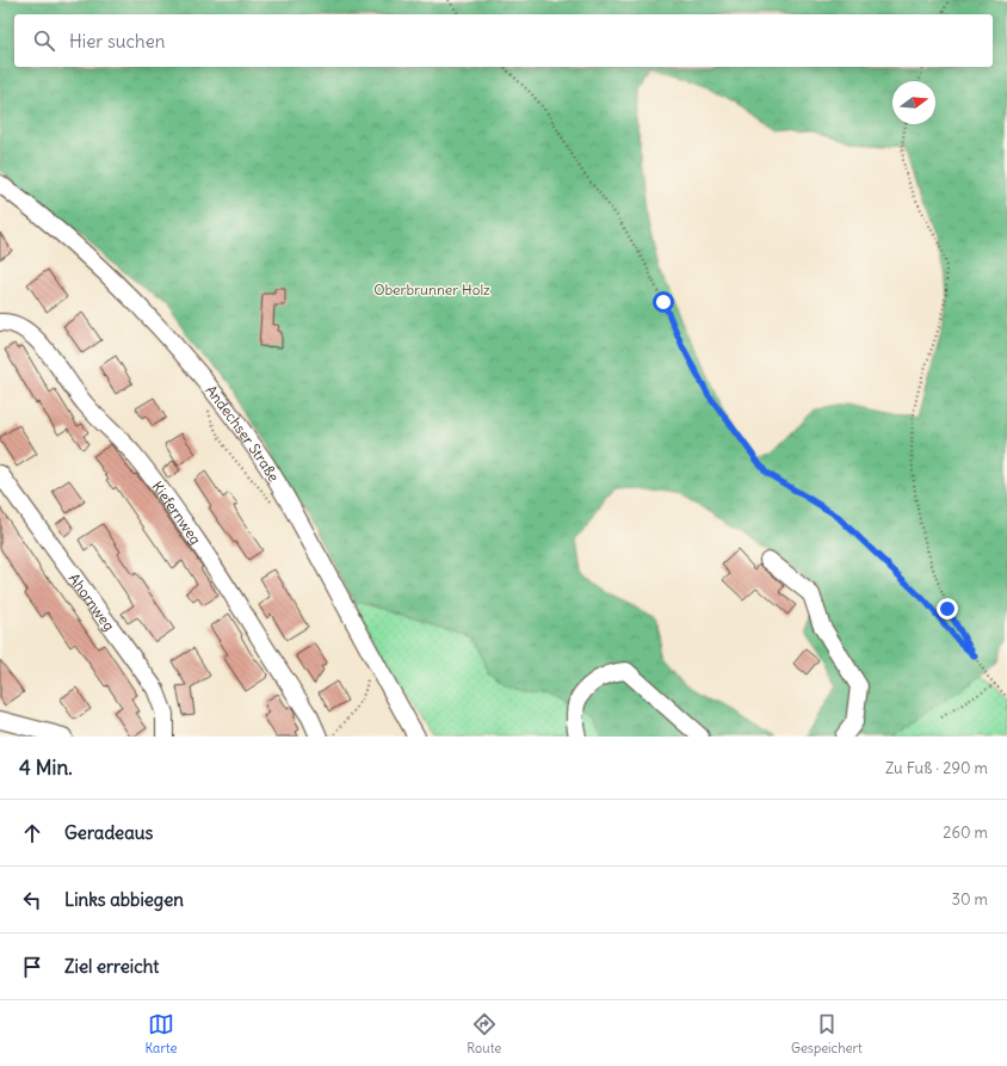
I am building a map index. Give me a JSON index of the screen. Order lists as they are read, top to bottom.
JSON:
{
  "streets": {
    "street": ["Andechser Straße", "Kiefernweg", "Ahornweg"]
  },
  "parks": ["Oberbrunner Holz"],
  "north": "right",
  "page": {
    "search": "Hier suchen",
    "heading": ["4 Min.", "Zu Fuß · 290 m"],
    "list": [
      ["Geradeaus", "260 m"],
      ["Links abbiegen", "30 m"],
      "Ziel erreicht"
    ],
    "nav": ["Karte", "Route", "Gespeichert"]
  }
}
